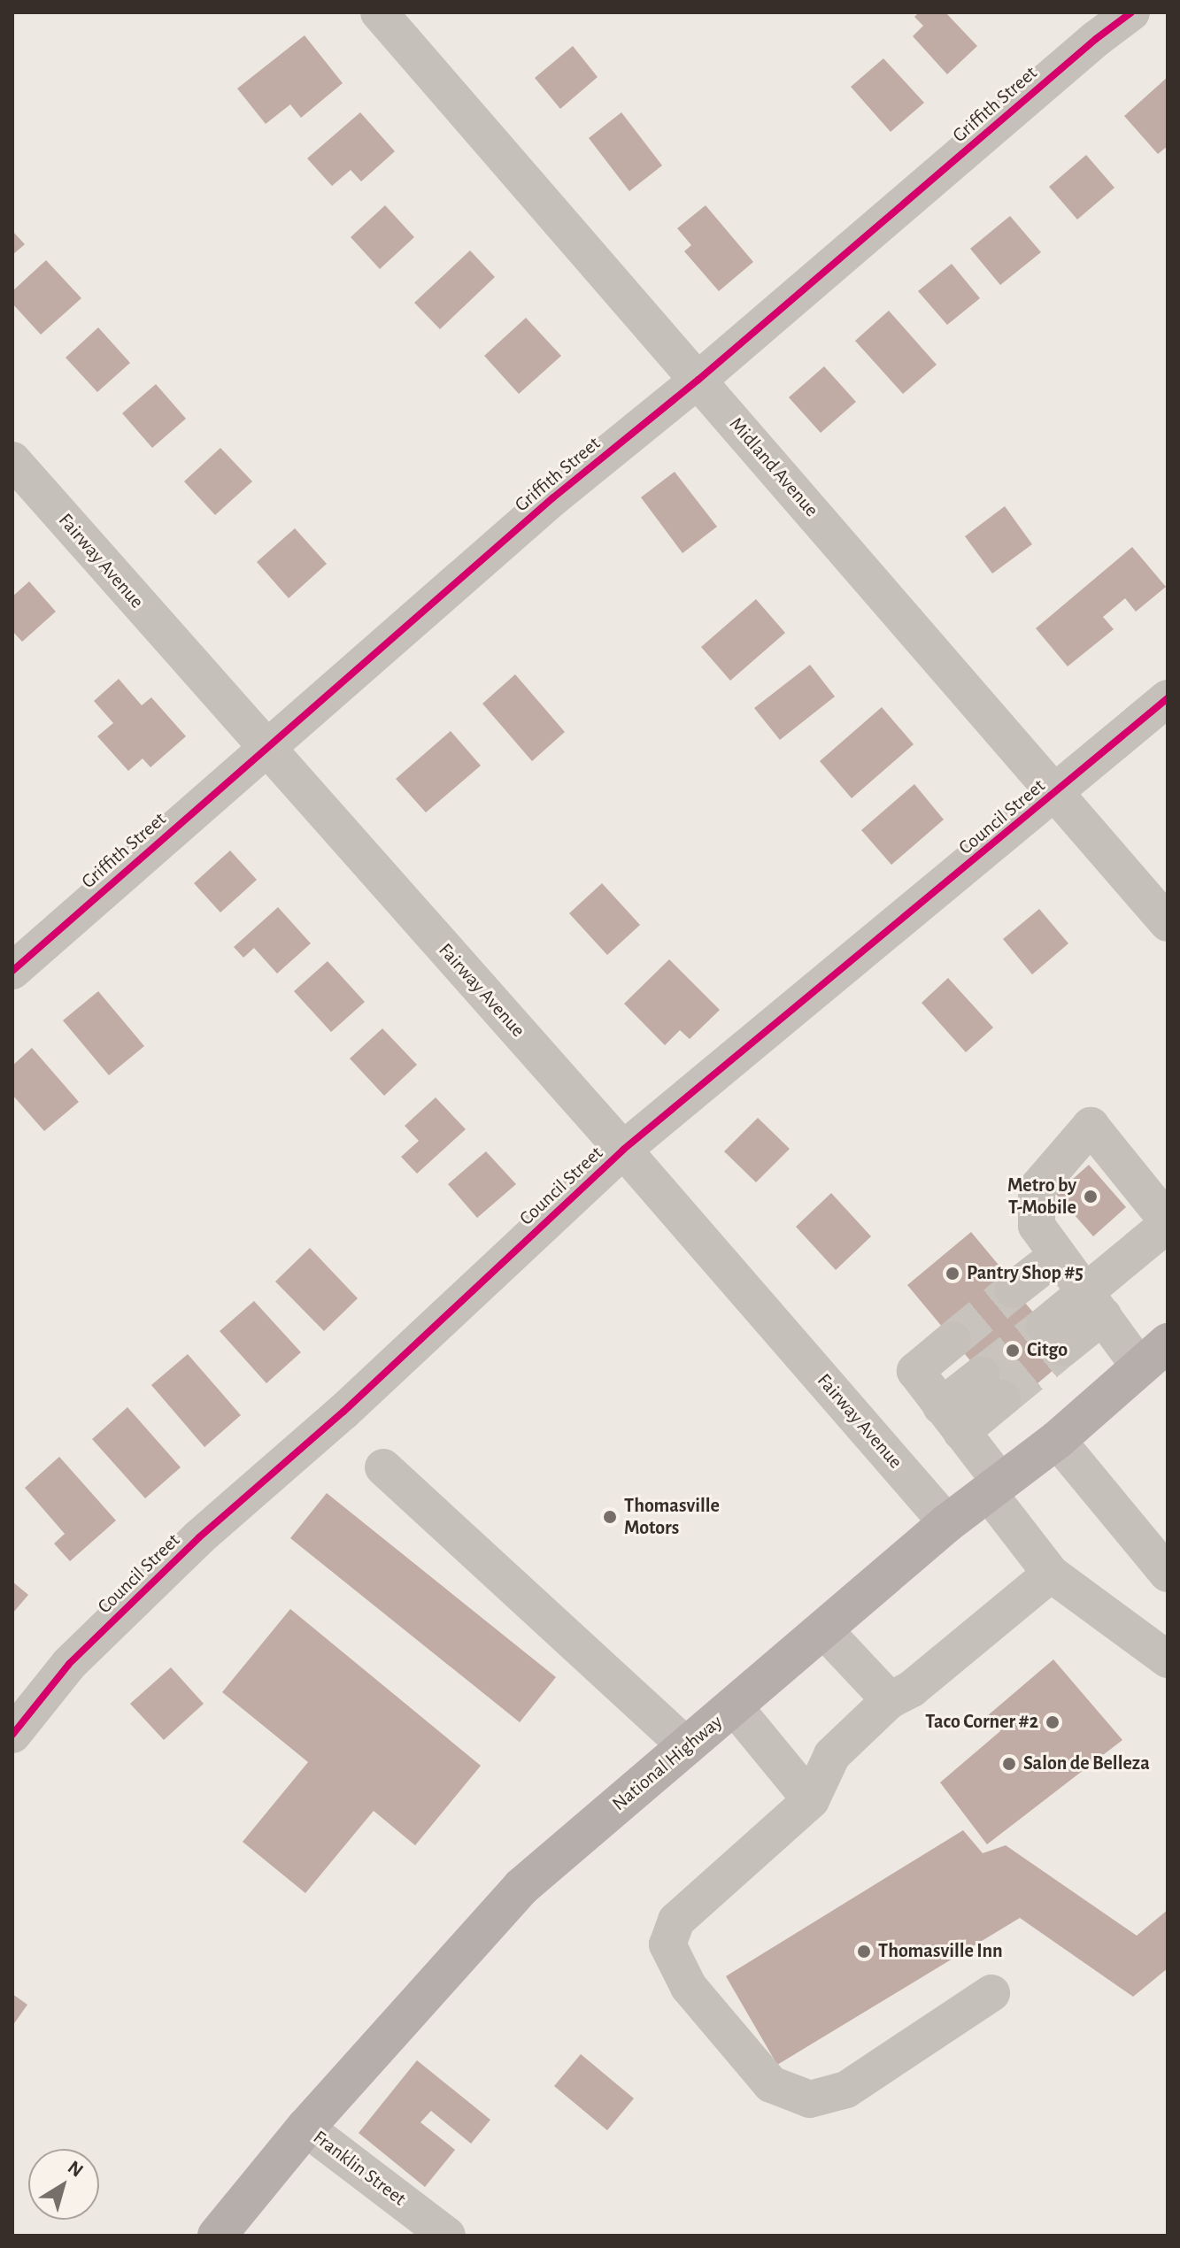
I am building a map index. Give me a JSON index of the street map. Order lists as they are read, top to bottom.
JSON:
{
  "streets": {
    "main road": ["National Highway"],
    "street": [
      "Griffith Street",
      "Midland Avenue",
      "Fairway Avenue",
      "Council Street",
      "Franklin Street"
    ]
  },
  "crossings": [
    ["Griffith Street", "Midland Avenue"],
    ["Griffith Street", "Fairway Avenue"],
    ["Midland Avenue", "Council Street"],
    ["Fairway Avenue", "Council Street"],
    ["Fairway Avenue", "National Highway"],
    ["National Highway", "Franklin Street"]
  ],
  "places": [
    "Metro by T-Mobile",
    "Pantry Shop #5",
    "Citgo",
    "Thomasville Motors",
    "Taco Corner #2",
    "Salon de Belleza",
    "Thomasville Inn"
  ],
  "north": "top right"
}
